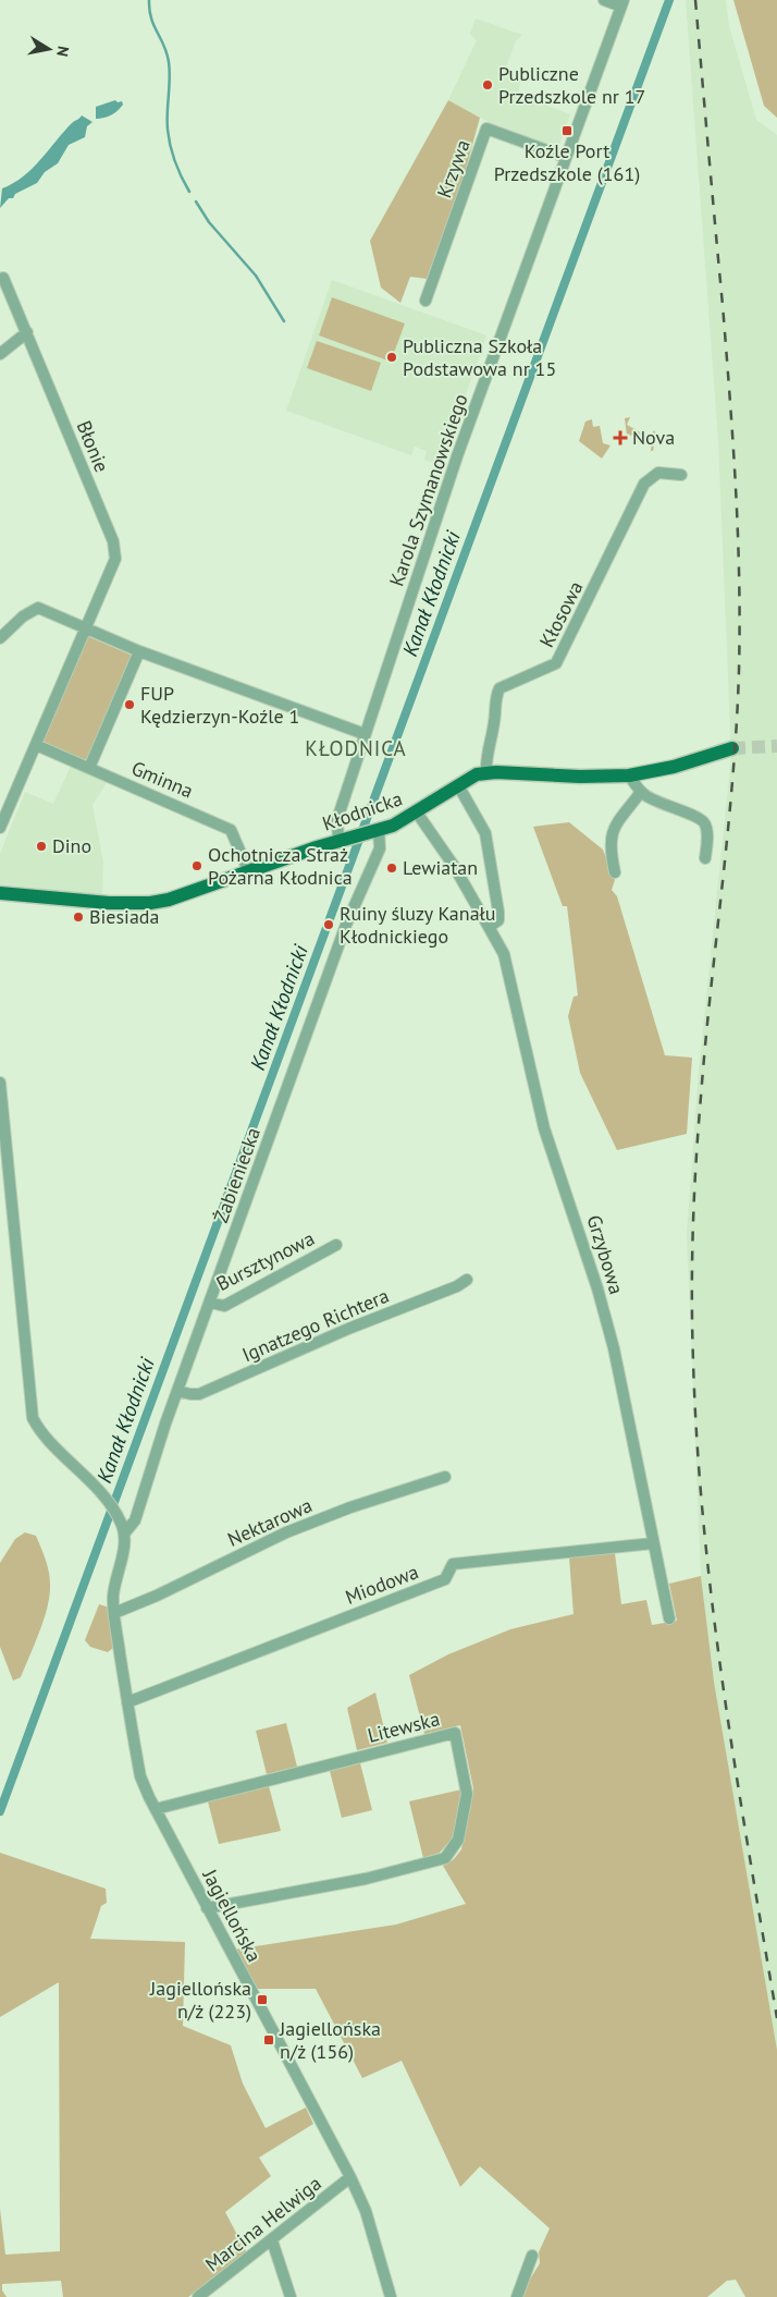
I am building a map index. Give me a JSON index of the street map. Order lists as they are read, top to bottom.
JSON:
{
  "streets": {
    "main road": ["Kłodnicka"],
    "street": [
      "Krzywa",
      "Błonie",
      "Karola Szymanowskiego",
      "Kłosowa",
      "Gminna",
      "Żabieniecka",
      "Grzybowa",
      "Bursztynowa",
      "Ignatzego Richtera",
      "Nektarowa",
      "Miodowa",
      "Litewska",
      "Jagiellońska",
      "Marcina Helwiga"
    ]
  },
  "crossings": [
    ["Krzywa", "Karola Szymanowskiego"],
    ["Błonie", "Gminna"],
    ["Karola Szymanowskiego", "Kłodnicka"],
    ["Kłosowa", "Kłodnicka"],
    ["Gminna", "Kłodnicka"],
    ["Kłodnicka", "Żabieniecka"],
    ["Kłodnicka", "Grzybowa"],
    ["Żabieniecka", "Bursztynowa"],
    ["Żabieniecka", "Ignatzego Richtera"],
    ["Żabieniecka", "Jagiellońska"],
    ["Grzybowa", "Miodowa"],
    ["Nektarowa", "Jagiellońska"],
    ["Miodowa", "Jagiellońska"],
    ["Litewska", "Jagiellońska"],
    ["Jagiellońska", "Marcina Helwiga"]
  ],
  "districts": ["KŁODNICA"],
  "water": ["Kanał Kłodnicki"],
  "places": {
    "other": [
      "Publiczne Przedszkole nr 17",
      "Publiczna Szkoła Podstawowa nr 15",
      "FUP Kędzierzyn-Koźle 1",
      "Dino",
      "Ochotnicza Straż Pożarna Kłodnica",
      "Lewiatan",
      "Biesiada",
      "Ruiny śluzy Kanału Kłodnickiego"
    ],
    "transit": ["Koźle Port Przedszkole (161)", "Jagiellońska n/ż (223)", "Jagiellońska n/ż (156)"],
    "health": ["Nova"]
  },
  "north": "right"
}
